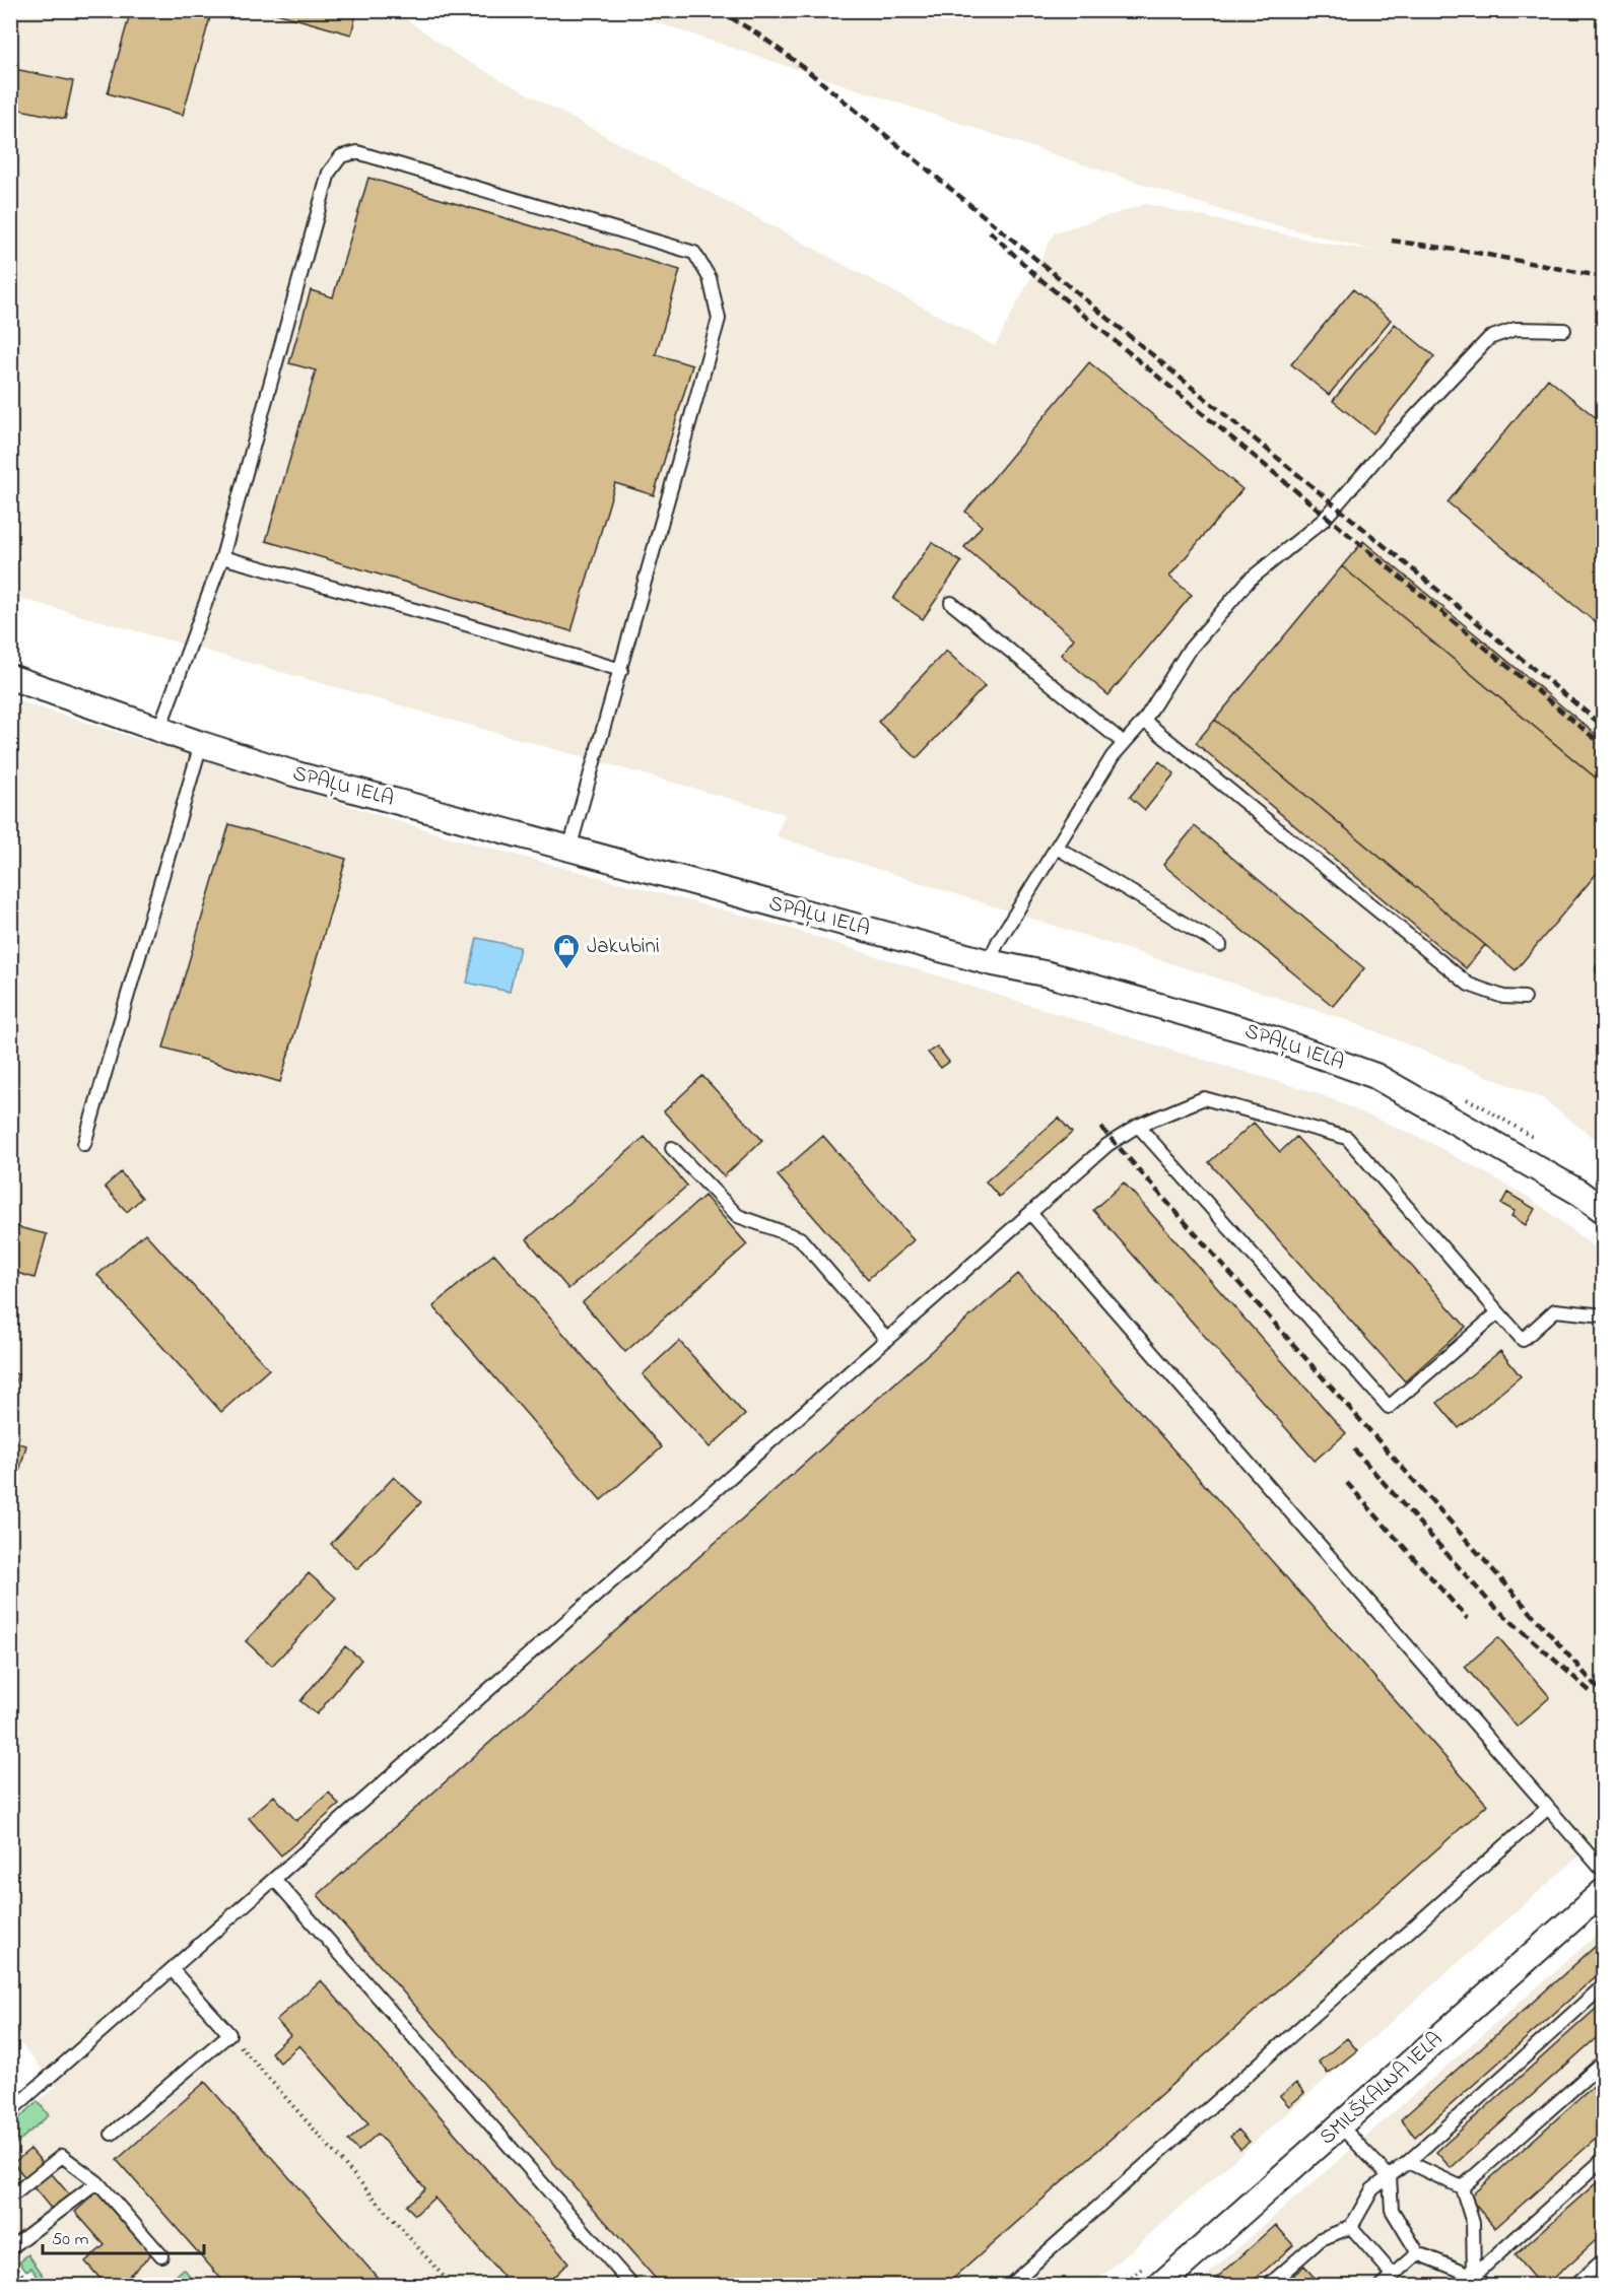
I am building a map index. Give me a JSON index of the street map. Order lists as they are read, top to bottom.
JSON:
{
  "streets": {
    "street": ["SPAĻU IELA", "SMILŠKALNA IELA"]
  },
  "places": {
    "shop": ["Jakubini"]
  },
  "scale_bar": "50 m"
}
